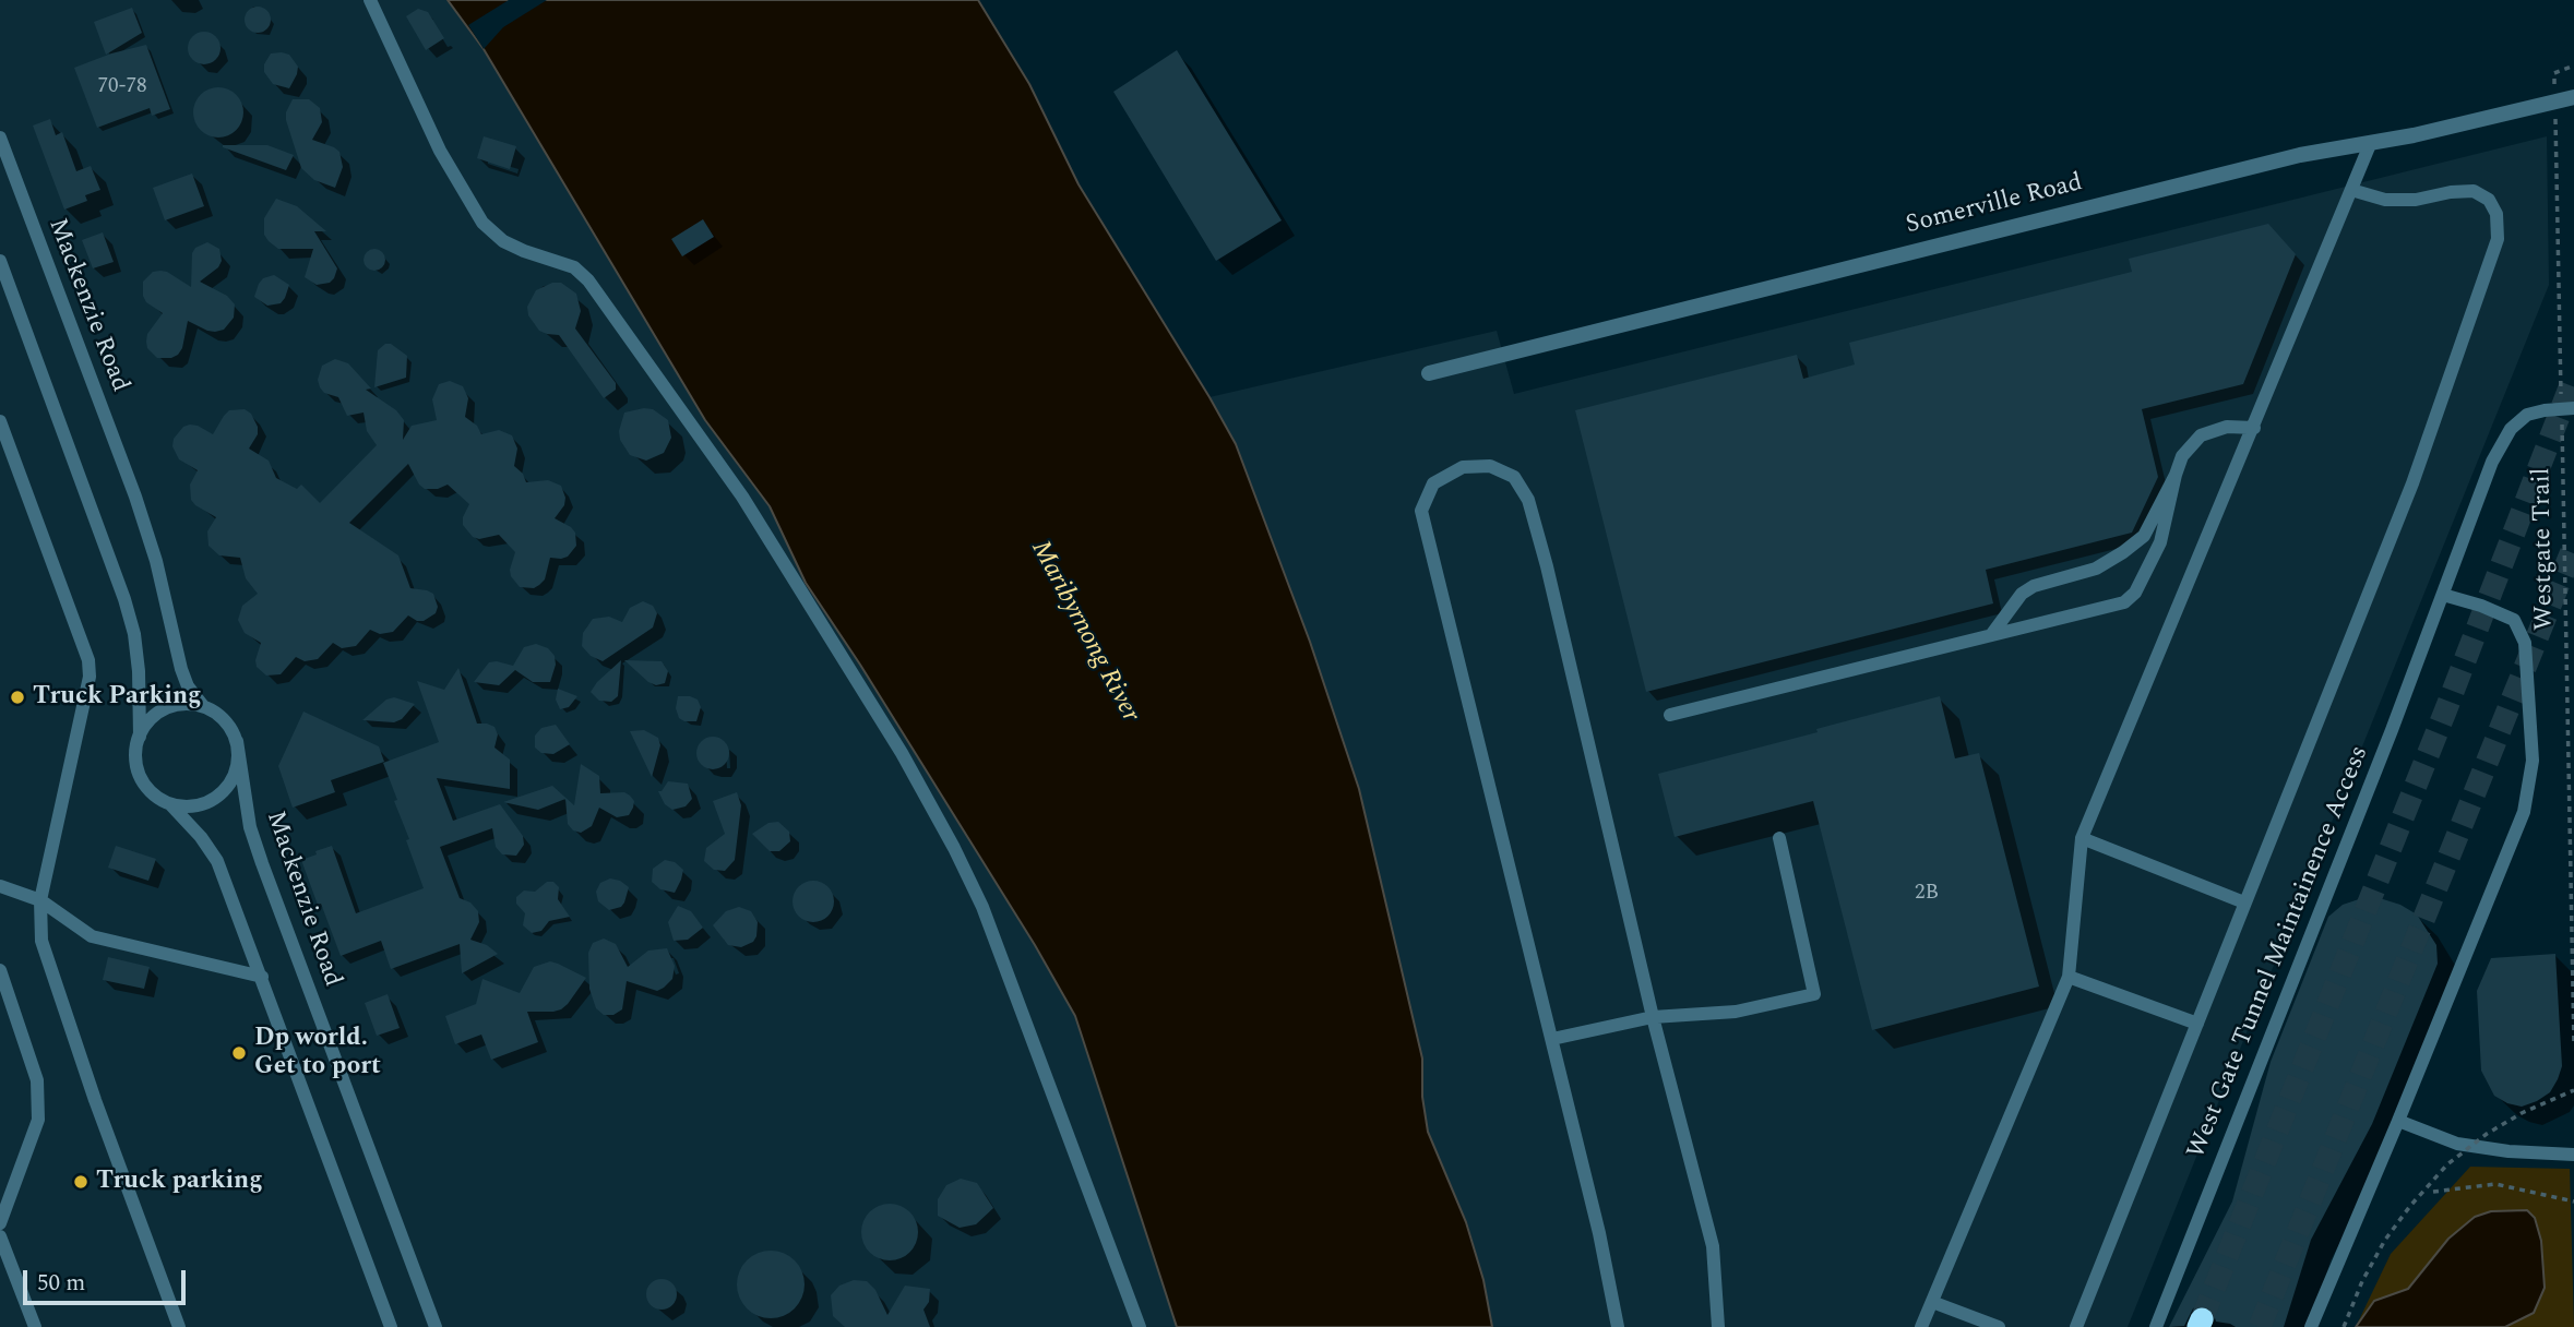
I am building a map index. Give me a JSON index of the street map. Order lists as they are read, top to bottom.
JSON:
{
  "streets": {
    "street": ["Somerville Road"],
    "lane": ["Mackenzie Road", "West Gate Tunnel Maintainence Access"],
    "path": ["Westgate Trail"]
  },
  "crossings": [
    ["Somerville Road", "Westgate Trail"],
    ["Westgate Trail", "West Gate Tunnel Maintainence Access"]
  ],
  "water": ["Maribyrnong River"],
  "places": ["Truck Parking", "Dp world. Get to port", "Truck parking"],
  "house_numbers": ["70-78", "2B"],
  "scale_bar": "50 m"
}
